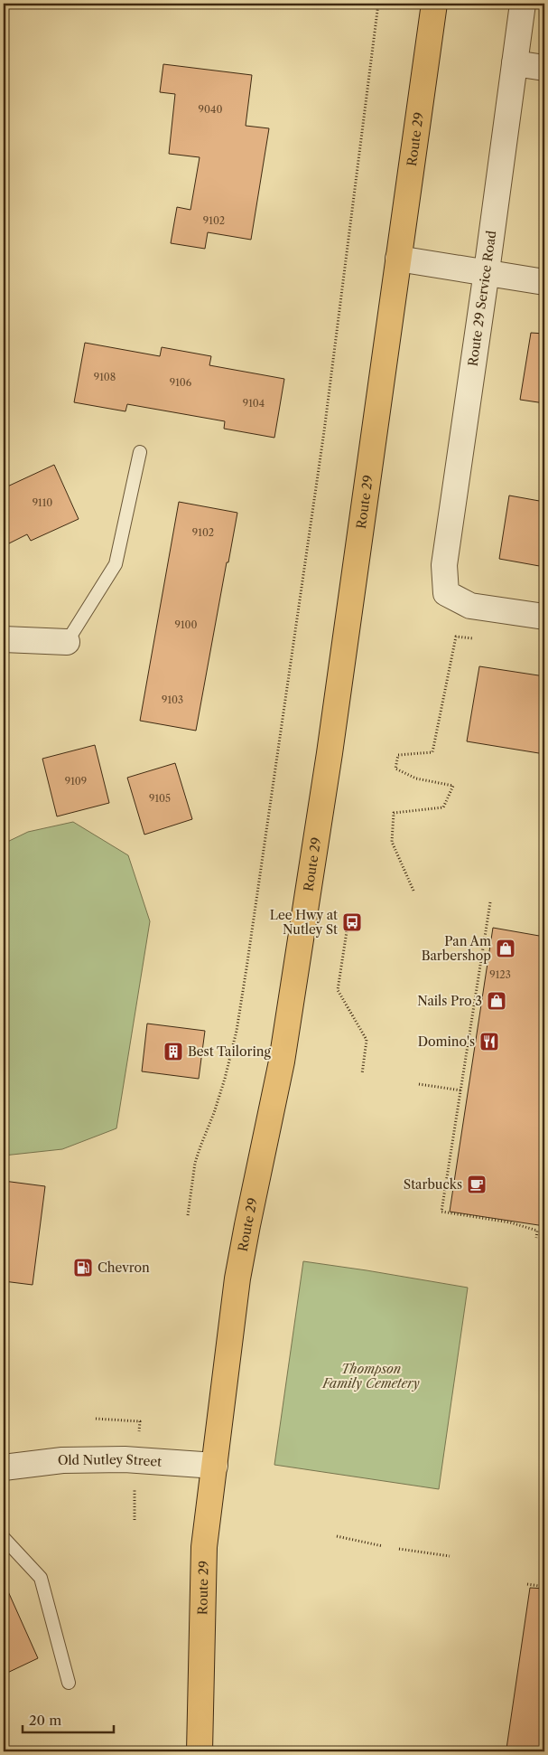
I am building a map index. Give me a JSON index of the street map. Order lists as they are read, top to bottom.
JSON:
{
  "streets": {
    "main road": ["Route 29"],
    "street": ["Route 29 Service Road", "Old Nutley Street"]
  },
  "crossings": [
    ["Route 29", "Old Nutley Street"]
  ],
  "parks": ["Thompson Family Cemetery"],
  "places": {
    "bus stop": ["Lee Hwy at Nutley St"],
    "shop": ["Pan Am Barbershop", "Nails Pro 3"],
    "restaurant": ["Domino's"],
    "building": ["Best Tailoring"],
    "cafe": ["Starbucks"],
    "fuel station": ["Chevron"]
  },
  "house_numbers": [
    "9040",
    "9102",
    "9108",
    "9106",
    "9104",
    "9110",
    "9102",
    "9100",
    "9103",
    "9109",
    "9105",
    "9123"
  ],
  "scale_bar": "20 m"
}
